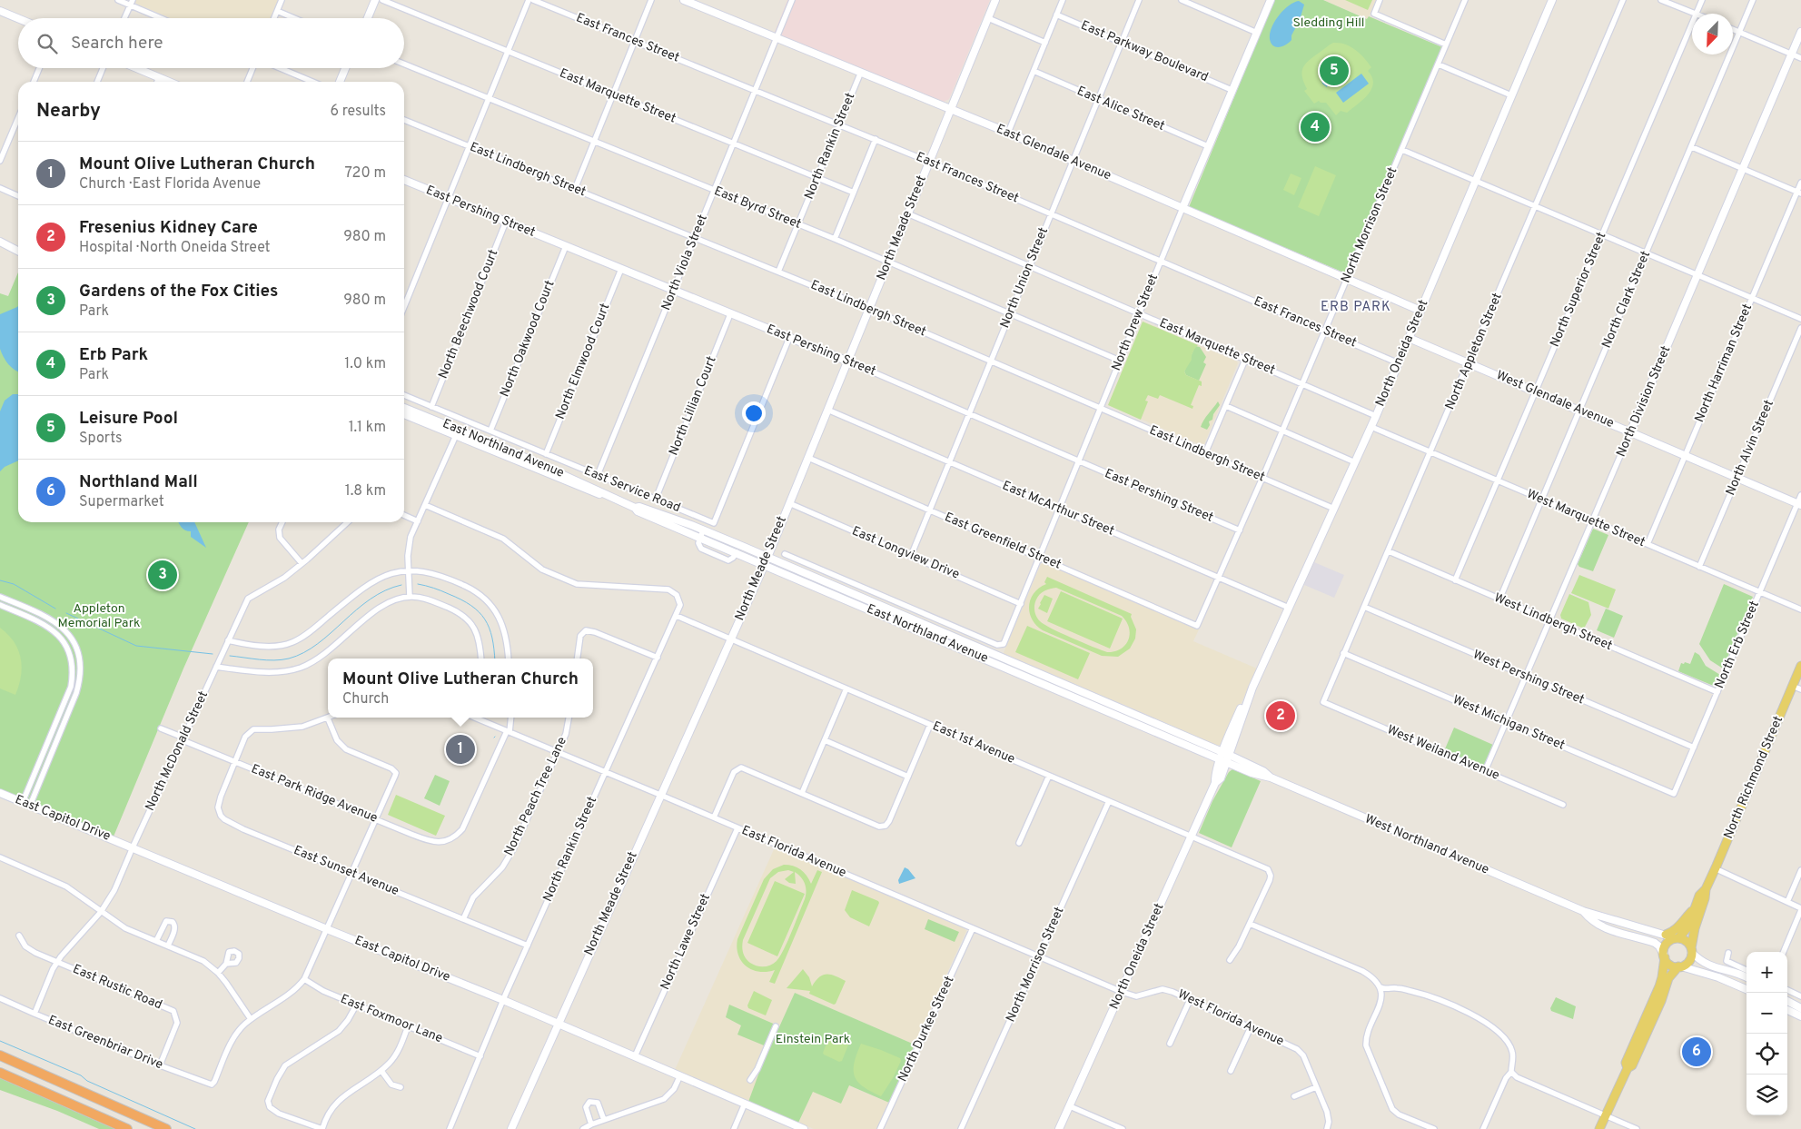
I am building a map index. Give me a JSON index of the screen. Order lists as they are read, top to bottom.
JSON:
{
  "streets": {
    "main road": [
      "East Glendale Avenue",
      "East Pershing Street",
      "North Meade Street",
      "North Drew Street",
      "North Oneida Street",
      "West Glendale Avenue",
      "North Division Street",
      "East Northland Avenue",
      "North Richmond Street",
      "East Capitol Drive",
      "West Northland Avenue"
    ],
    "street": [
      "East Frances Street",
      "East Parkway Boulevard",
      "East Marquette Street",
      "East Alice Street",
      "North Rankin Street",
      "East Lindbergh Street",
      "East Byrd Street",
      "North Morrison Street",
      "North Viola Street",
      "North Union Street",
      "North Superior Street",
      "North Clark Street",
      "North Beechwood Court",
      "North Oakwood Court",
      "North Appleton Street",
      "North Elmwood Court",
      "North Harriman Street",
      "North Lillian Court",
      "North Alvin Street",
      "East Service Road",
      "East McArthur Street",
      "West Marquette Street",
      "East Greenfield Street",
      "East Longview Drive",
      "West Lindbergh Street",
      "North Erb Street",
      "West Pershing Street",
      "West Michigan Street",
      "East 1st Avenue",
      "North McDonald Street",
      "West Weiland Avenue",
      "East Park Ridge Avenue",
      "North Peach Tree Lane",
      "East Florida Avenue",
      "East Sunset Avenue",
      "North Lawe Street",
      "East Rustic Road",
      "West Florida Avenue",
      "East Foxmoor Lane",
      "North Durkee Street",
      "East Greenbriar Drive"
    ]
  },
  "crossings": [
    ["East Frances Street", "North Rankin Street"],
    ["East Frances Street", "North Morrison Street"],
    ["East Frances Street", "North Meade Street"],
    ["East Frances Street", "North Viola Street"],
    ["East Frances Street", "North Union Street"],
    ["East Frances Street", "North Drew Street"],
    ["East Frances Street", "North Oneida Street"],
    ["East Parkway Boulevard", "North Union Street"],
    ["East Parkway Boulevard", "North Drew Street"],
    ["East Marquette Street", "North Rankin Street"],
    ["East Marquette Street", "North Morrison Street"],
    ["East Marquette Street", "North Meade Street"],
    ["East Marquette Street", "North Viola Street"],
    ["East Marquette Street", "North Union Street"],
    ["East Marquette Street", "North Drew Street"],
    ["East Marquette Street", "North Oneida Street"],
    ["East Alice Street", "North Union Street"],
    ["East Alice Street", "North Drew Street"],
    ["North Rankin Street", "East Glendale Avenue"],
    ["North Rankin Street", "East Lindbergh Street"],
    ["North Rankin Street", "East Byrd Street"],
    ["North Rankin Street", "East 1st Avenue"],
    ["North Rankin Street", "East Capitol Drive"],
    ["North Rankin Street", "East Florida Avenue"],
    ["North Rankin Street", "East Sunset Avenue"],
    ["North Rankin Street", "East Foxmoor Lane"],
    ["East Glendale Avenue", "North Morrison Street"],
    ["East Glendale Avenue", "North Meade Street"],
    ["East Glendale Avenue", "North Viola Street"],
    ["East Glendale Avenue", "North Union Street"],
    ["East Glendale Avenue", "North Drew Street"],
    ["East Glendale Avenue", "North Oneida Street"],
    ["East Lindbergh Street", "North Morrison Street"],
    ["East Lindbergh Street", "North Meade Street"],
    ["East Lindbergh Street", "North Viola Street"],
    ["East Lindbergh Street", "North Union Street"],
    ["East Lindbergh Street", "North Drew Street"],
    ["East Lindbergh Street", "North Oneida Street"],
    ["East Byrd Street", "North Meade Street"],
    ["East Byrd Street", "North Viola Street"],
    ["East Byrd Street", "North Union Street"],
    ["East Byrd Street", "North Drew Street"],
    ["East Pershing Street", "North Morrison Street"],
    ["East Pershing Street", "North Meade Street"],
    ["East Pershing Street", "North Viola Street"],
    ["East Pershing Street", "North Union Street"],
    ["East Pershing Street", "North Beechwood Court"],
    ["East Pershing Street", "North Drew Street"],
    ["East Pershing Street", "North Oakwood Court"],
    ["East Pershing Street", "North Elmwood Court"],
    ["East Pershing Street", "North Lillian Court"],
    ["East Pershing Street", "East Service Road"],
    ["North Morrison Street", "East McArthur Street"],
    ["North Morrison Street", "East Greenfield Street"],
    ["North Morrison Street", "East 1st Avenue"],
    ["North Morrison Street", "East Florida Avenue"],
    ["North Meade Street", "East Northland Avenue"],
    ["North Meade Street", "East McArthur Street"],
    ["North Meade Street", "East Greenfield Street"],
    ["North Meade Street", "East Longview Drive"],
    ["North Meade Street", "East 1st Avenue"],
    ["North Meade Street", "East Capitol Drive"],
    ["North Meade Street", "East Florida Avenue"],
    ["North Viola Street", "East Service Road"],
    ["North Union Street", "East McArthur Street"],
    ["North Union Street", "East Greenfield Street"],
    ["North Union Street", "East Longview Drive"],
    ["North Superior Street", "West Glendale Avenue"],
    ["North Superior Street", "West Marquette Street"],
    ["North Superior Street", "West Lindbergh Street"],
    ["North Clark Street", "West Glendale Avenue"],
    ["North Clark Street", "West Marquette Street"],
    ["North Clark Street", "West Lindbergh Street"],
    ["North Beechwood Court", "East Service Road"],
    ["North Drew Street", "East McArthur Street"],
    ["North Drew Street", "East Greenfield Street"],
    ["North Drew Street", "East Longview Drive"],
    ["North Oakwood Court", "East Service Road"],
    ["North Appleton Street", "West Glendale Avenue"],
    ["North Appleton Street", "West Marquette Street"],
    ["North Appleton Street", "West Lindbergh Street"],
    ["North Appleton Street", "West Pershing Street"],
    ["North Appleton Street", "West Michigan Street"],
    ["North Appleton Street", "West Weiland Avenue"],
    ["North Oneida Street", "West Glendale Avenue"],
    ["North Oneida Street", "East Northland Avenue"],
    ["North Oneida Street", "East McArthur Street"],
    ["North Oneida Street", "West Marquette Street"],
    ["North Oneida Street", "East 1st Avenue"],
    ["North Oneida Street", "West Northland Avenue"],
    ["North Oneida Street", "East Florida Avenue"],
    ["North Oneida Street", "West Florida Avenue"],
    ["North Elmwood Court", "East Service Road"],
    ["North Harriman Street", "West Glendale Avenue"],
    ["North Harriman Street", "West Marquette Street"],
    ["West Glendale Avenue", "North Division Street"],
    ["West Glendale Avenue", "North Alvin Street"],
    ["West Glendale Avenue", "North Erb Street"],
    ["North Division Street", "West Marquette Street"],
    ["North Division Street", "West Lindbergh Street"],
    ["North Division Street", "West Pershing Street"],
    ["North Division Street", "West Michigan Street"],
    ["North Division Street", "West Weiland Avenue"],
    ["North Lillian Court", "East Service Road"],
    ["North Alvin Street", "West Marquette Street"],
    ["East Northland Avenue", "West Northland Avenue"],
    ["West Marquette Street", "North Erb Street"],
    ["West Lindbergh Street", "North Erb Street"],
    ["North Erb Street", "West Pershing Street"],
    ["North Erb Street", "West Michigan Street"],
    ["North McDonald Street", "East Park Ridge Avenue"],
    ["North McDonald Street", "East Capitol Drive"],
    ["North McDonald Street", "East Rustic Road"],
    ["North McDonald Street", "East Greenbriar Drive"],
    ["North Richmond Street", "West Northland Avenue"],
    ["East Park Ridge Avenue", "East Florida Avenue"],
    ["East Park Ridge Avenue", "East Sunset Avenue"],
    ["North Peach Tree Lane", "East Florida Avenue"],
    ["North Peach Tree Lane", "East Sunset Avenue"],
    ["East Capitol Drive", "North Lawe Street"],
    ["East Florida Avenue", "North Lawe Street"],
    ["East Florida Avenue", "West Florida Avenue"],
    ["East Florida Avenue", "North Durkee Street"],
    ["East Rustic Road", "East Greenbriar Drive"]
  ],
  "districts": ["ERB PARK"],
  "parks": ["Sledding Hill", "Appleton Memorial Park", "Einstein Park"],
  "north": "bottom left",
  "page": {
    "search": "Search here",
    "pins": [
      "5",
      "4",
      "3",
      "2",
      "1",
      "6"
    ],
    "heading": ["Nearby", "6 results"],
    "list": [
      {
        "mark": "1",
        "name": "Mount Olive Lutheran Church",
        "note": "Church · East Florida Avenue",
        "value": "720 m"
      },
      {
        "mark": "2",
        "name": "Fresenius Kidney Care",
        "note": "Hospital · North Oneida Street",
        "value": "980 m"
      },
      {
        "mark": "3",
        "name": "Gardens of the Fox Cities",
        "note": "Park",
        "value": "980 m"
      },
      {
        "mark": "4",
        "name": "Erb Park",
        "note": "Park",
        "value": "1.0 km"
      },
      {
        "mark": "5",
        "name": "Leisure Pool",
        "note": "Sports",
        "value": "1.1 km"
      },
      {
        "mark": "6",
        "name": "Northland Mall",
        "note": "Supermarket",
        "value": "1.8 km"
      }
    ],
    "popup": ["Mount Olive Lutheran Church", "Church"],
    "map_buttons": ["+", "−"]
  }
}
